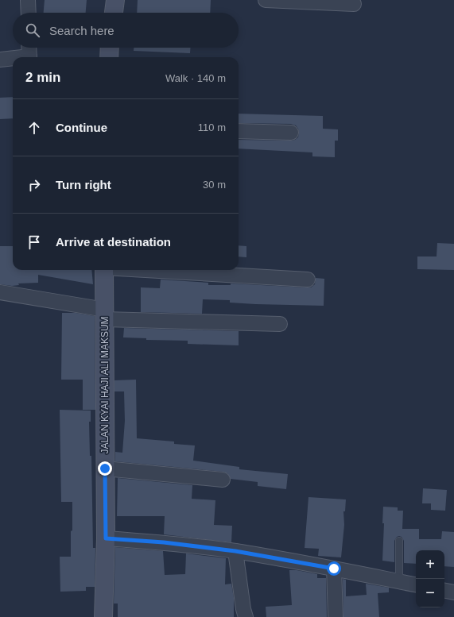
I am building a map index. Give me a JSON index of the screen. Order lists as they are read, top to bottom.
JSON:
{
  "streets": {
    "street": ["JALAN KYAI HAJI ALI MAKSUM"]
  },
  "page": {
    "search": "Search here",
    "heading": ["2 min", "Walk · 140 m"],
    "list": [
      ["Continue", "110 m"],
      ["Turn right", "30 m"],
      "Arrive at destination"
    ],
    "map_buttons": ["+", "−"]
  }
}
